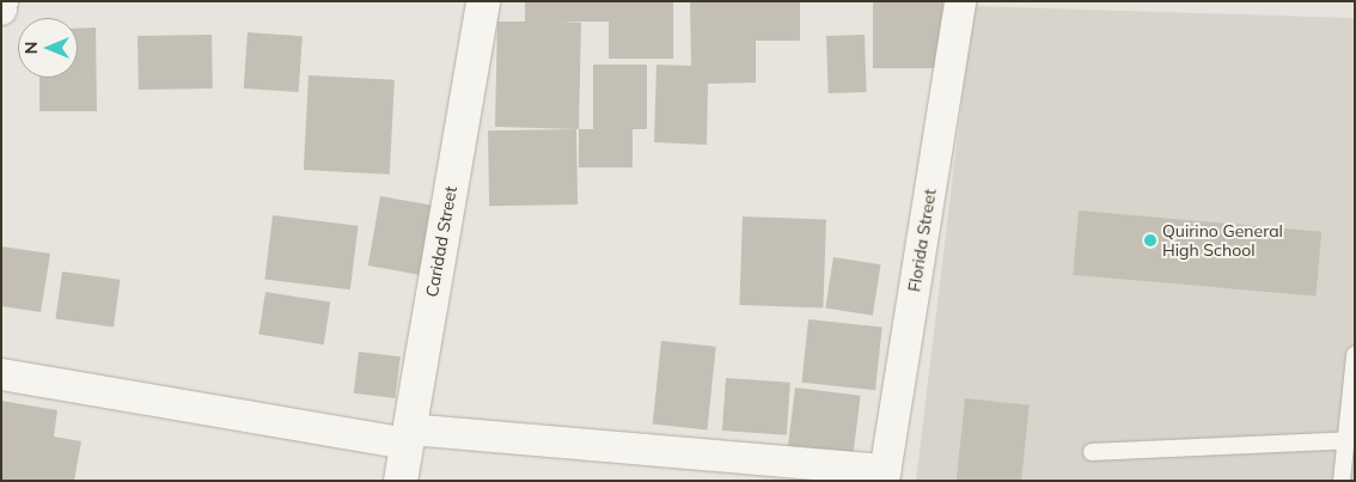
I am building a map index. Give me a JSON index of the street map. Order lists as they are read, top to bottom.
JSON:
{
  "streets": {
    "street": ["Florida Street", "Caridad Street"]
  },
  "places": ["Quirino General High School"],
  "north": "left"
}
